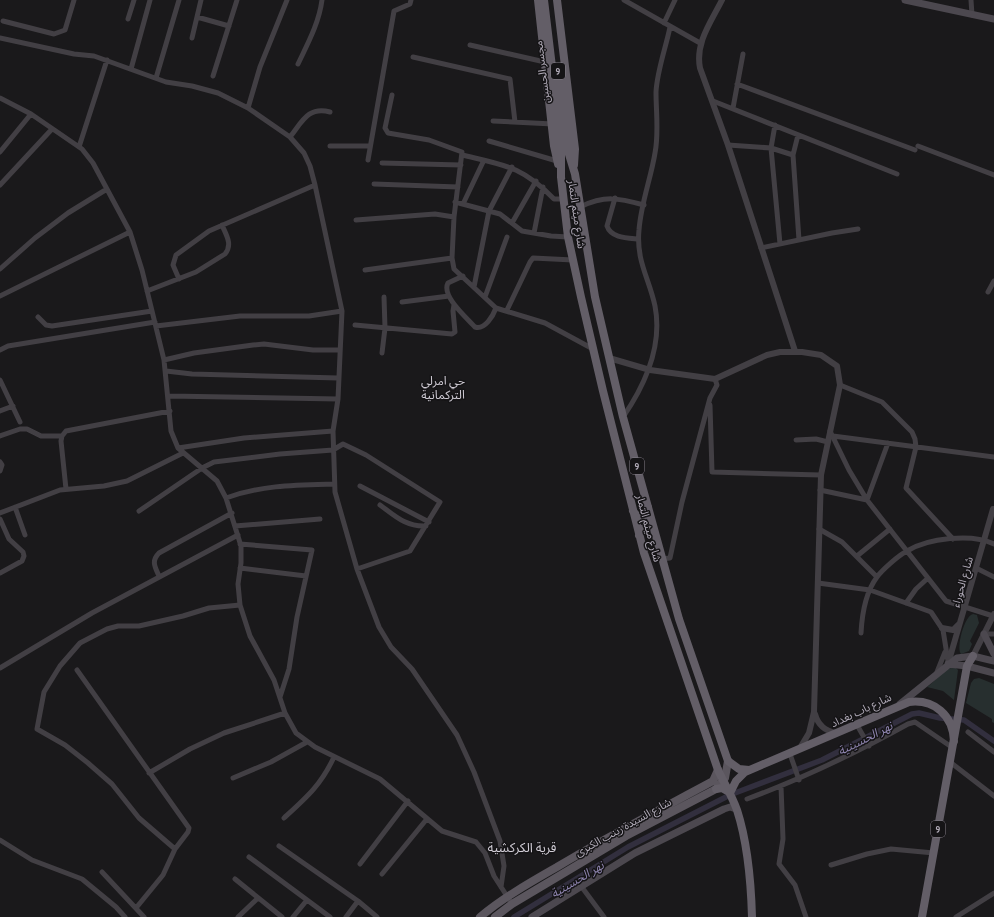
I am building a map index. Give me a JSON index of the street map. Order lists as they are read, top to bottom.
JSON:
{
  "streets": {
    "highway": [
      "9",
      "مجسر الحسين",
      "شارع ميثم التمار",
      "شارع باب بغداد"
    ],
    "main road": ["شارع السيدة زينب الكبرى"],
    "street": ["شارع الحوراء"]
  },
  "crossings": [
    ["9", "شارع ميثم التمار"],
    ["مجسر الحسين", "شارع ميثم التمار"],
    ["شارع ميثم التمار", "شارع السيدة زينب الكبرى"],
    ["شارع الحوراء", "شارع باب بغداد"]
  ],
  "districts": ["حي امرلي التركمانية", "قرية الكركشية"],
  "water": ["نهر الحسينية"]
}
